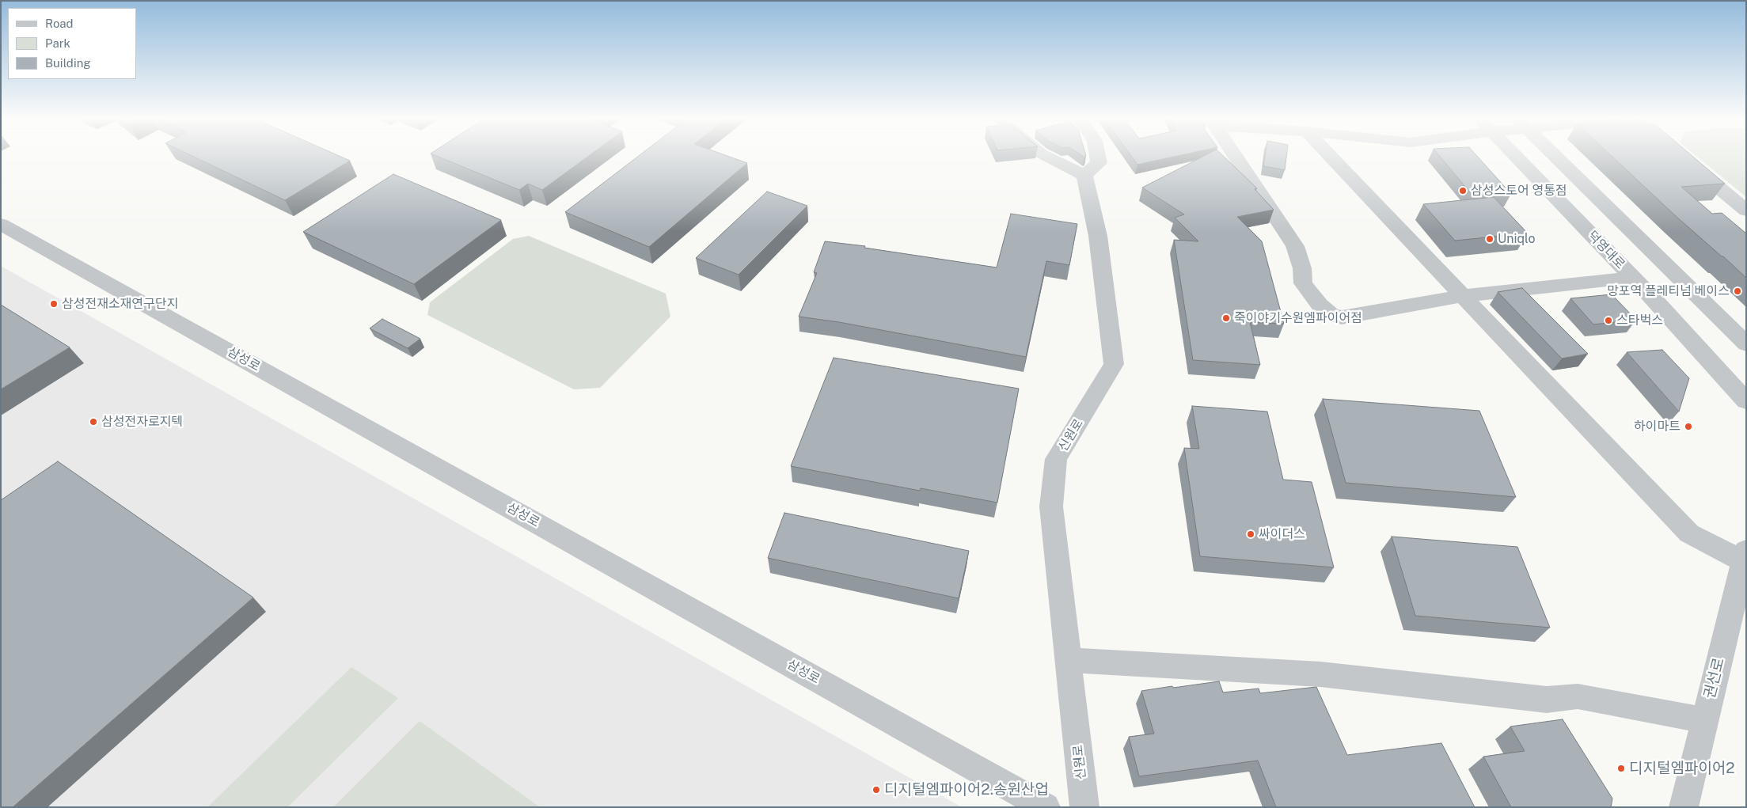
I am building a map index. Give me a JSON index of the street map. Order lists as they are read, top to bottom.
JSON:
{
  "streets": {
    "street": [
      "덕영대로",
      "삼성로",
      "신원로",
      "권선로"
    ]
  },
  "places": [
    "삼성스토어 영통점",
    "Uniqlo",
    "망포역 플레티넘 베이스",
    "삼성전재소재연구단지",
    "죽이야기수원엠파이어점",
    "스타벅스",
    "삼성전자로지텍",
    "하이마트",
    "싸이더스",
    "디지털엠파이어2",
    "디지털엠파이어2.송원산업"
  ],
  "legend": ["Road", "Park", "Building"]
}
